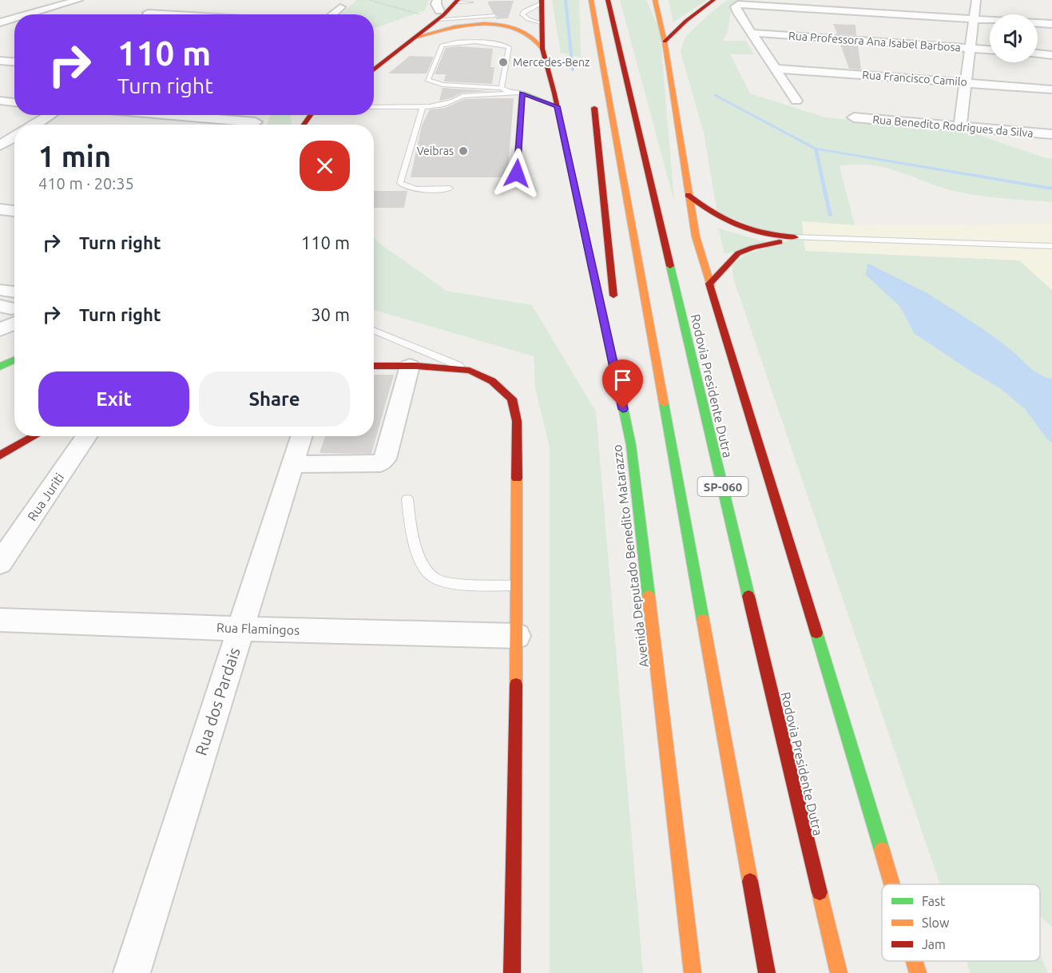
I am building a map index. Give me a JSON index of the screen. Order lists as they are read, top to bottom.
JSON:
{
  "streets": {
    "main road": ["Rodovia Presidente Dutra", "SP-060", "Avenida Deputado Benedito Matarazzo"],
    "street": [
      "Rua Professora Ana Isabel Barbosa",
      "Rua Francisco Camilo",
      "Rua Benedito Rodrigues da Silva",
      "Rua Juriti",
      "Rua Flamingos",
      "Rua dos Pardais"
    ]
  },
  "crossings": [
    ["Rua Flamingos", "Rua dos Pardais"]
  ],
  "places": ["Mercedes-Benz", "Veibras"],
  "legend": ["Fast", "Slow", "Jam"],
  "page": {
    "turn": ["110 m", "Turn right"],
    "heading": ["1 min", "410 m · 20:35"],
    "list": [
      {
        "name": "Turn right",
        "value": "110 m"
      },
      {
        "name": "Turn right",
        "value": "30 m"
      }
    ],
    "buttons": ["Exit", "Share"]
  }
}
